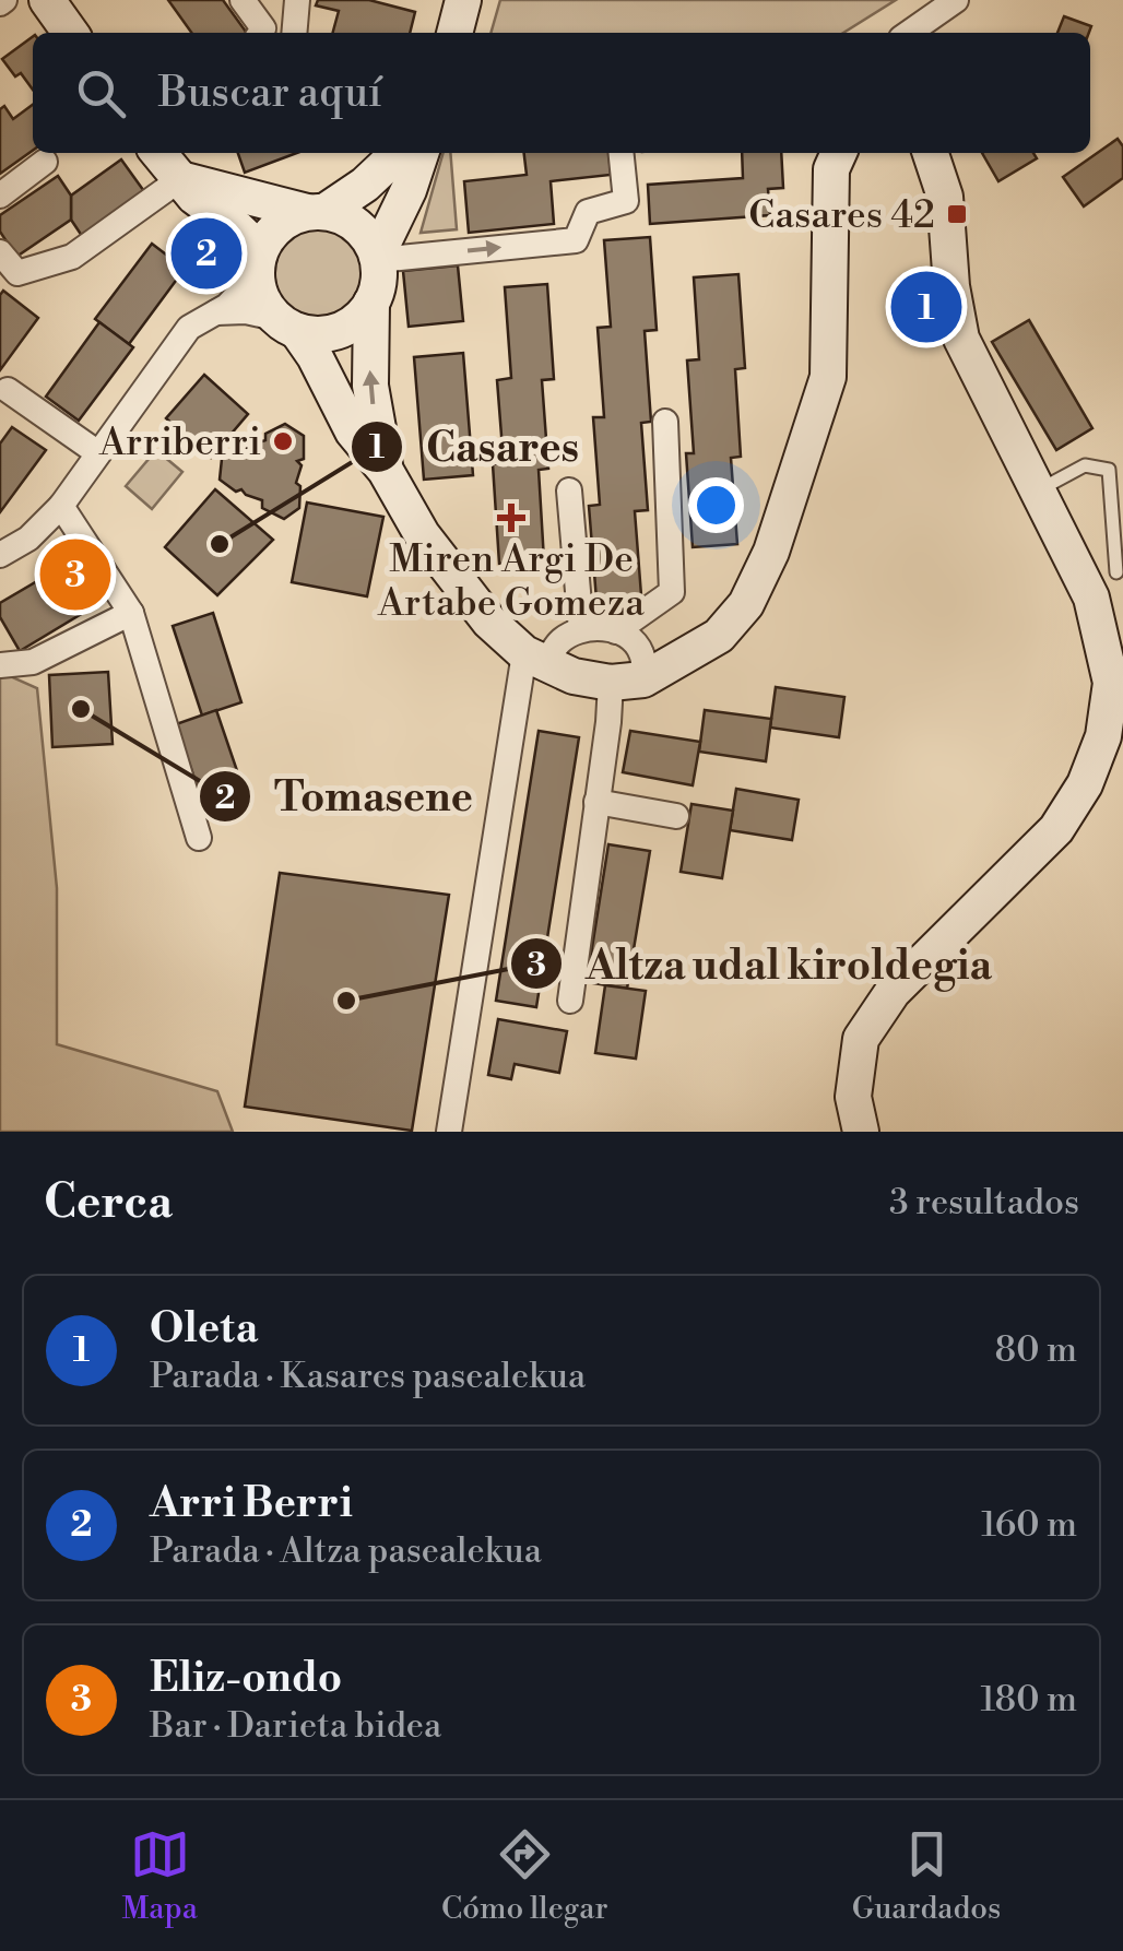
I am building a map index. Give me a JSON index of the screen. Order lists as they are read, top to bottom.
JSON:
{
  "places": {
    "transit": ["Casares 42"],
    "other": [
      "Arriberri",
      "Casares",
      "Tomasene",
      "Altza udal kiroldegia"
    ],
    "health": ["Miren Argi De Artabe Gomeza"]
  },
  "page": {
    "search": "Buscar aquí",
    "pins": ["2", "1", "3"],
    "heading": ["Cerca", "3 resultados"],
    "list": [
      {
        "mark": "1",
        "name": "Oleta",
        "note": "Parada · Kasares pasealekua",
        "value": "80 m"
      },
      {
        "mark": "2",
        "name": "Arri Berri",
        "note": "Parada · Altza pasealekua",
        "value": "160 m"
      },
      {
        "mark": "3",
        "name": "Eliz-ondo",
        "note": "Bar · Darieta bidea",
        "value": "180 m"
      }
    ],
    "nav": ["Mapa", "Cómo llegar", "Guardados"]
  }
}
